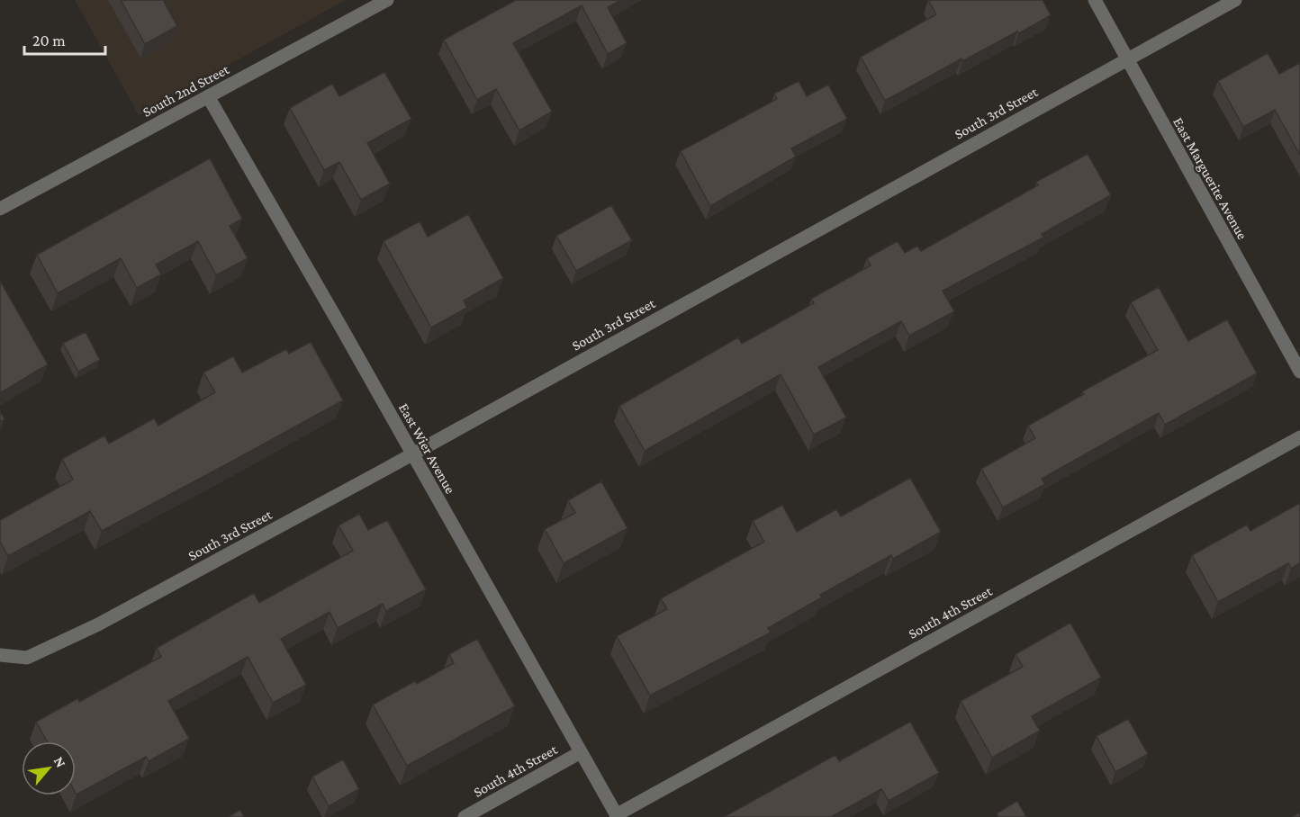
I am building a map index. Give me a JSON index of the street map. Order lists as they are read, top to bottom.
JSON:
{
  "streets": {
    "street": [
      "South 2nd Street",
      "South 3rd Street",
      "East Marguerite Avenue",
      "East Wier Avenue",
      "South 4th Street"
    ]
  },
  "crossings": [
    ["South 2nd Street", "East Wier Avenue"],
    ["South 3rd Street", "East Marguerite Avenue"],
    ["South 3rd Street", "East Wier Avenue"],
    ["East Wier Avenue", "South 4th Street"]
  ],
  "scale_bar": "20 m",
  "north": "top right"
}
